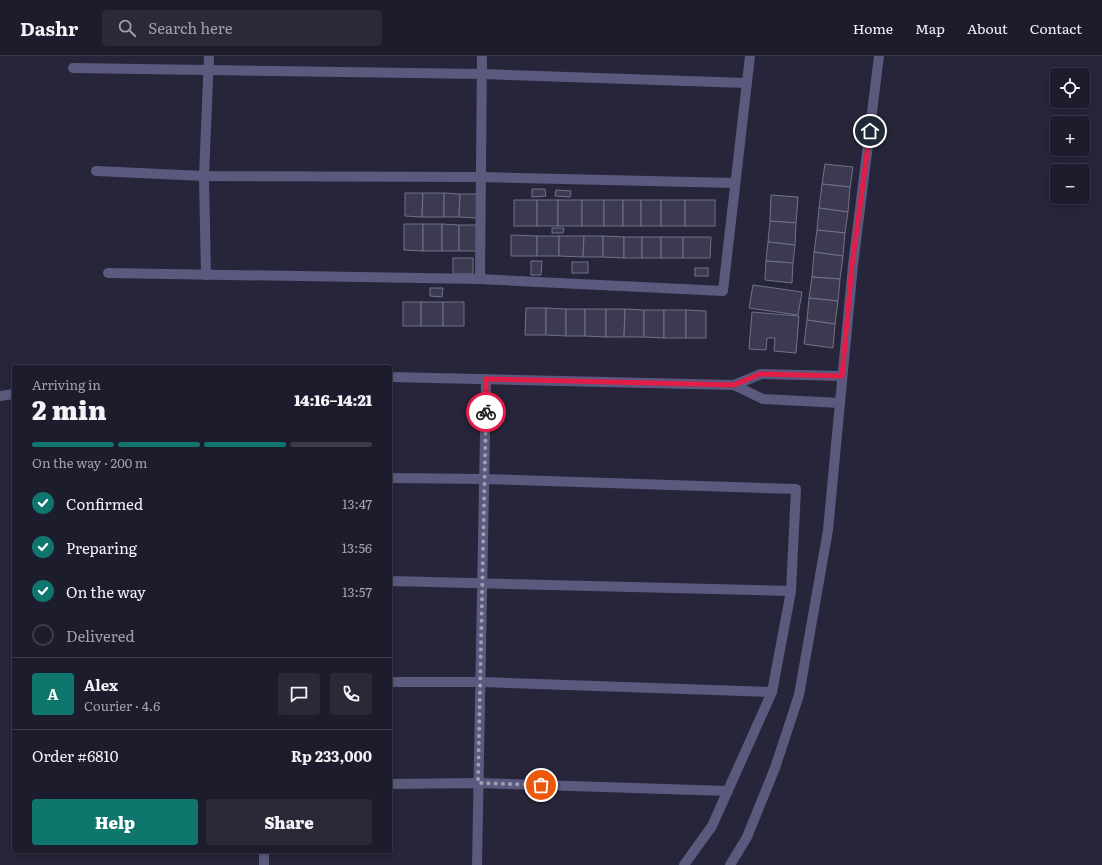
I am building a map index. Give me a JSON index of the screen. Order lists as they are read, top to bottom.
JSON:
{
  "page": {
    "header": "Dashr",
    "search": "Search here",
    "nav": [
      "Home",
      "Map",
      "About",
      "Contact"
    ],
    "map_buttons": ["+", "−"],
    "heading": ["2 min", "Arriving in", "14:16–14:21"],
    "panel": [
      "Alex",
      "Courier · 4.6",
      "Order #6810",
      "Rp 233,000"
    ],
    "bar": "On the way · 200 m",
    "list": [
      ["Confirmed", "13:47"],
      ["Preparing", "13:56"],
      ["On the way", "13:57"],
      "Delivered"
    ],
    "round": "A",
    "buttons": ["Help", "Share"]
  }
}
